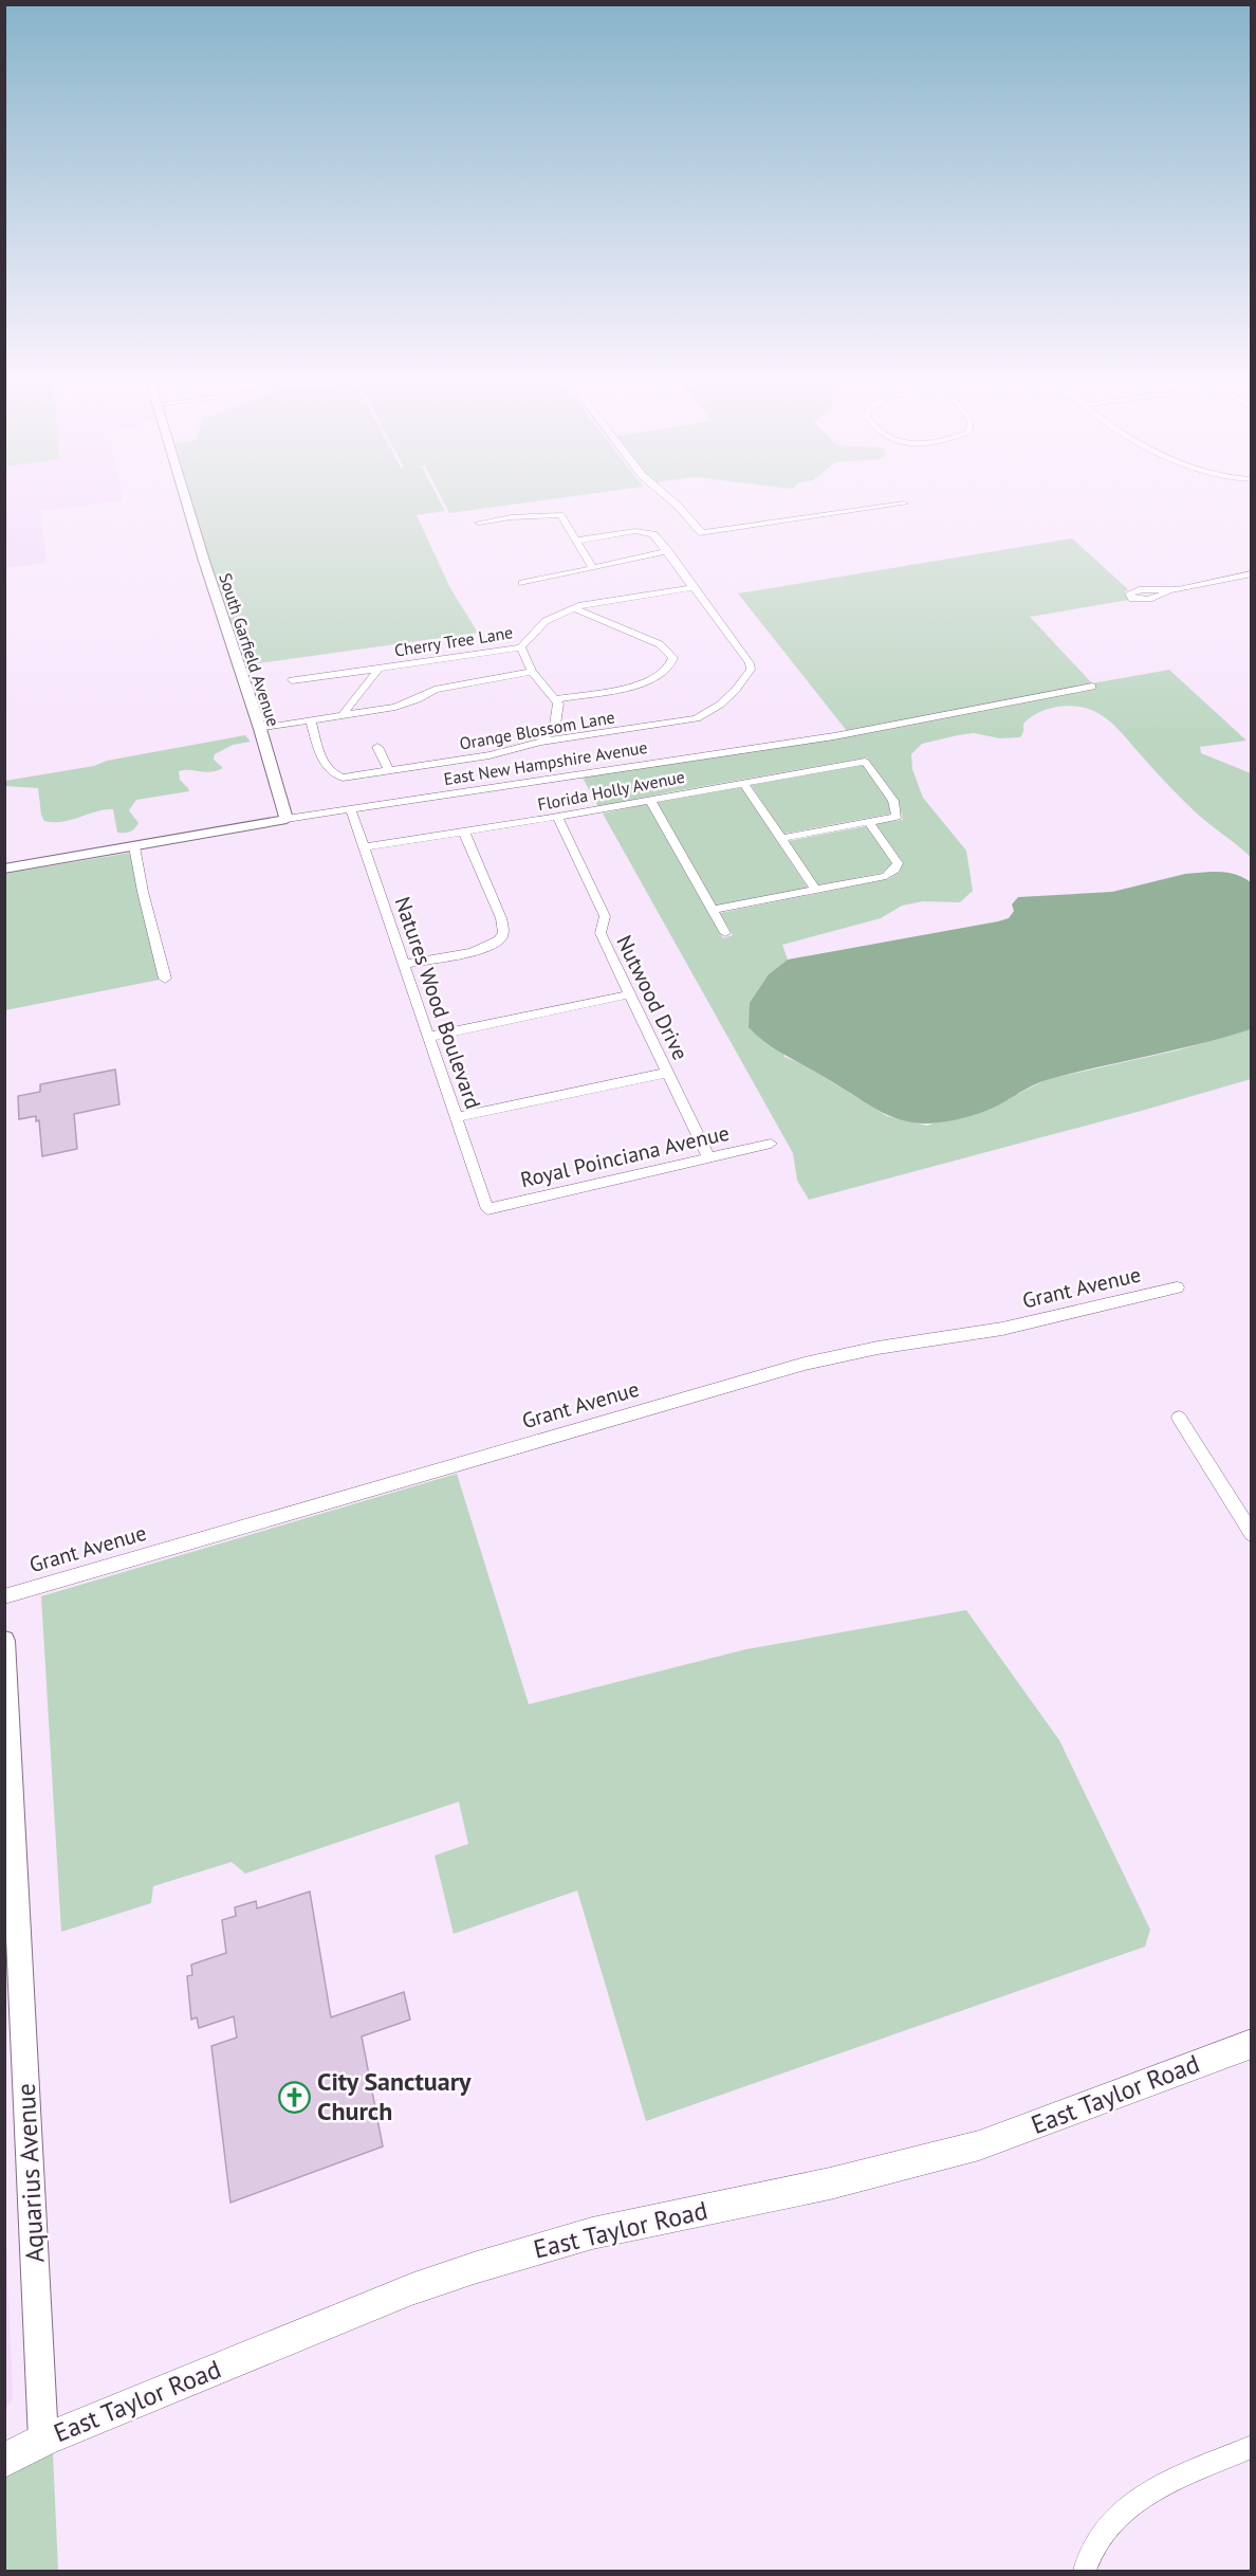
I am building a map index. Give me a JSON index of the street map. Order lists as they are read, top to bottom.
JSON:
{
  "streets": {
    "main road": ["East Taylor Road"],
    "street": [
      "Cherry Tree Lane",
      "South Garfield Avenue",
      "Orange Blossom Lane",
      "East New Hampshire Avenue",
      "Florida Holly Avenue",
      "Nutwood Drive",
      "Natures Wood Boulevard",
      "Royal Poinciana Avenue",
      "Grant Avenue",
      "Aquarius Avenue"
    ]
  },
  "crossings": [
    ["Cherry Tree Lane", "Orange Blossom Lane"],
    ["South Garfield Avenue", "East New Hampshire Avenue"],
    ["East New Hampshire Avenue", "Natures Wood Boulevard"],
    ["Florida Holly Avenue", "Nutwood Drive"],
    ["Florida Holly Avenue", "Natures Wood Boulevard"],
    ["Nutwood Drive", "Royal Poinciana Avenue"],
    ["Natures Wood Boulevard", "Royal Poinciana Avenue"],
    ["East Taylor Road", "Aquarius Avenue"]
  ],
  "places": {
    "church": ["City Sanctuary Church"]
  }
}
